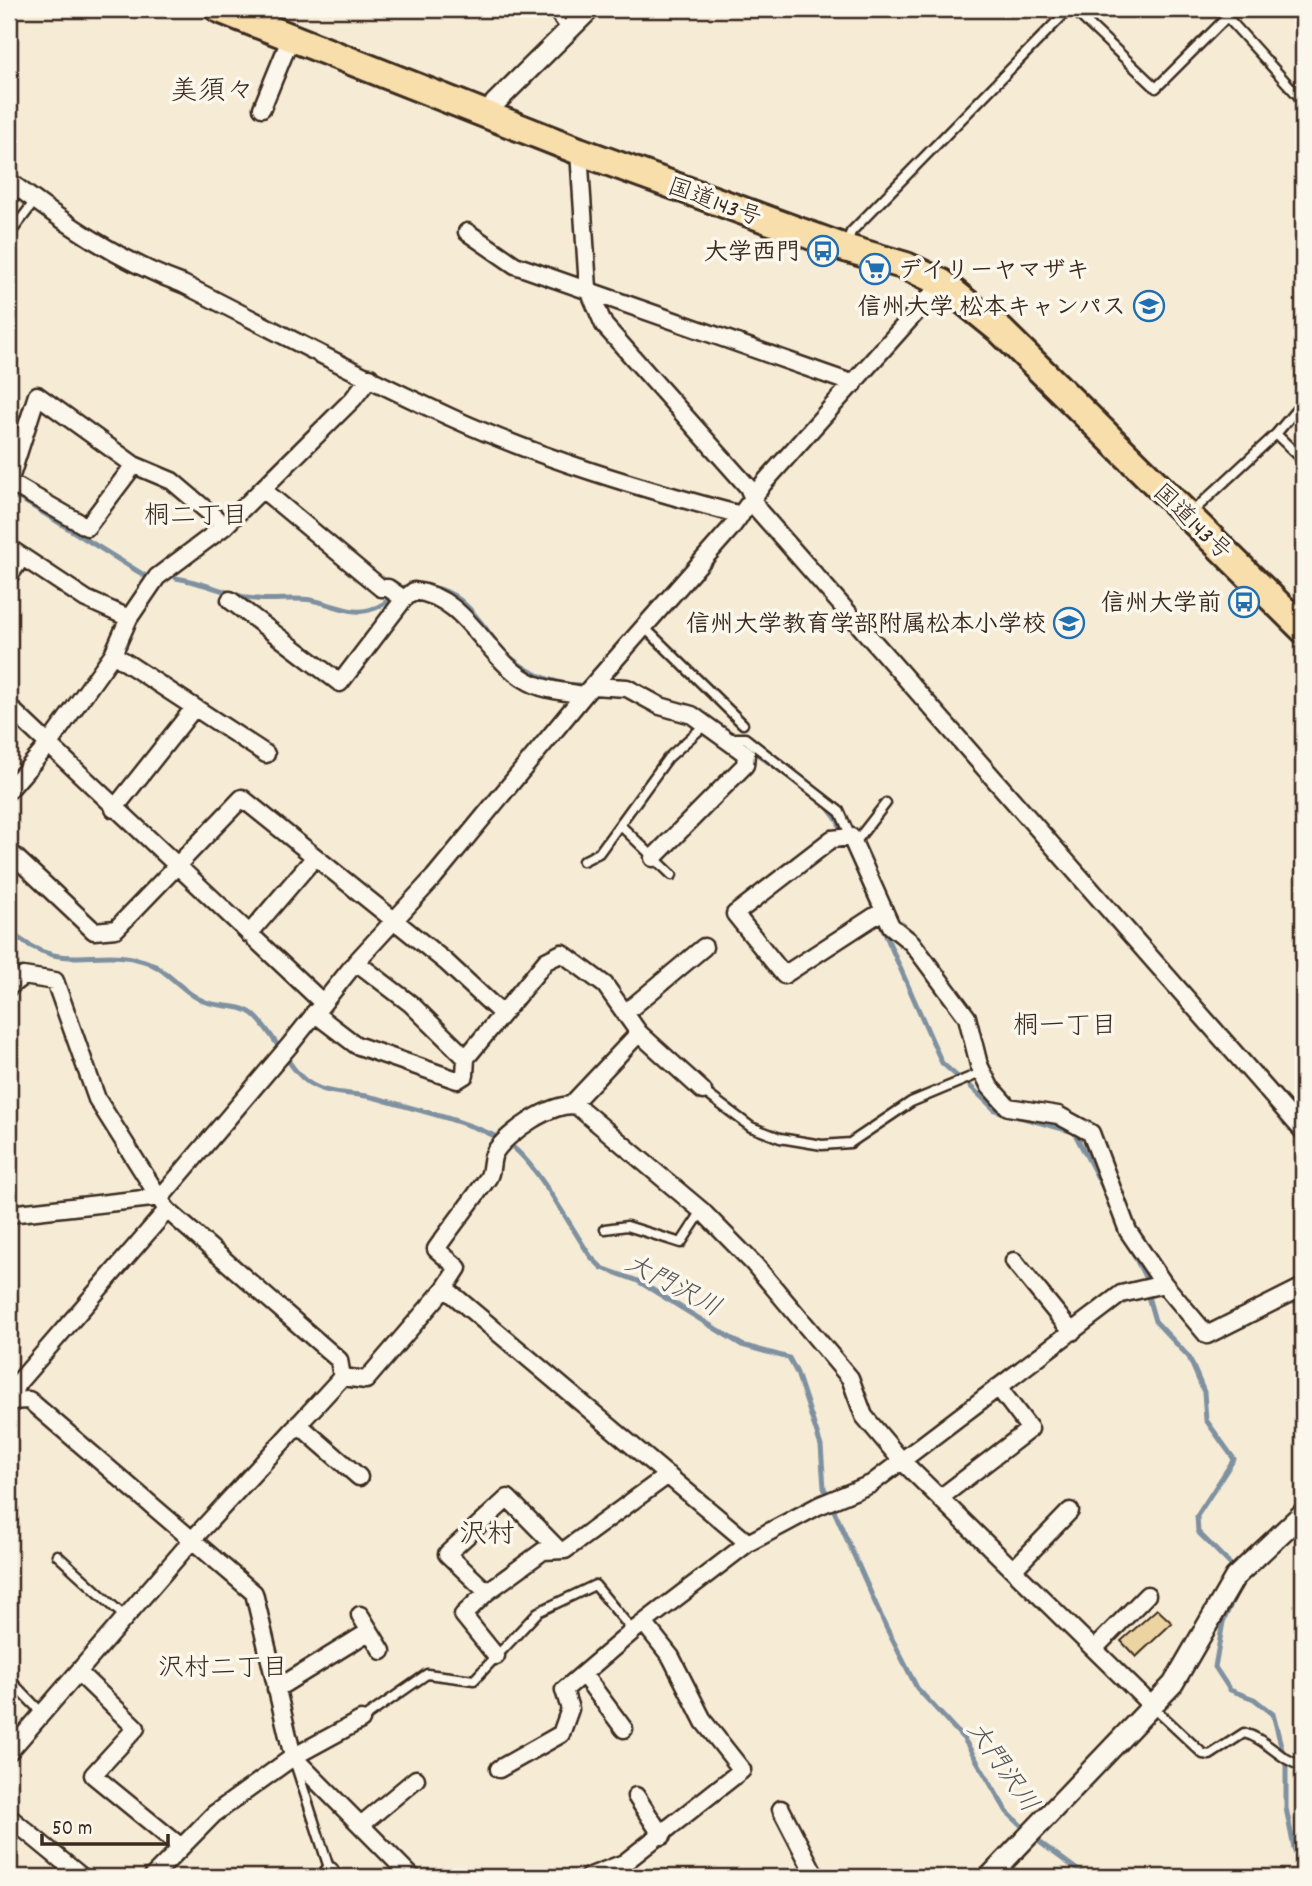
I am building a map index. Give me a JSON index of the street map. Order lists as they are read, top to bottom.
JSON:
{
  "streets": {
    "highway": ["国道143号"]
  },
  "districts": [
    "美須々",
    "桐二丁目",
    "桐一丁目",
    "沢村",
    "沢村二丁目"
  ],
  "water": ["大門沢川"],
  "places": {
    "bus stop": ["大学西門", "信州大学前"],
    "supermarket": ["デイリーヤマザキ"],
    "school or university": ["信州大学 松本キャンパス", "信州大学教育学部附属松本小学校"]
  },
  "scale_bar": "50 m"
}
